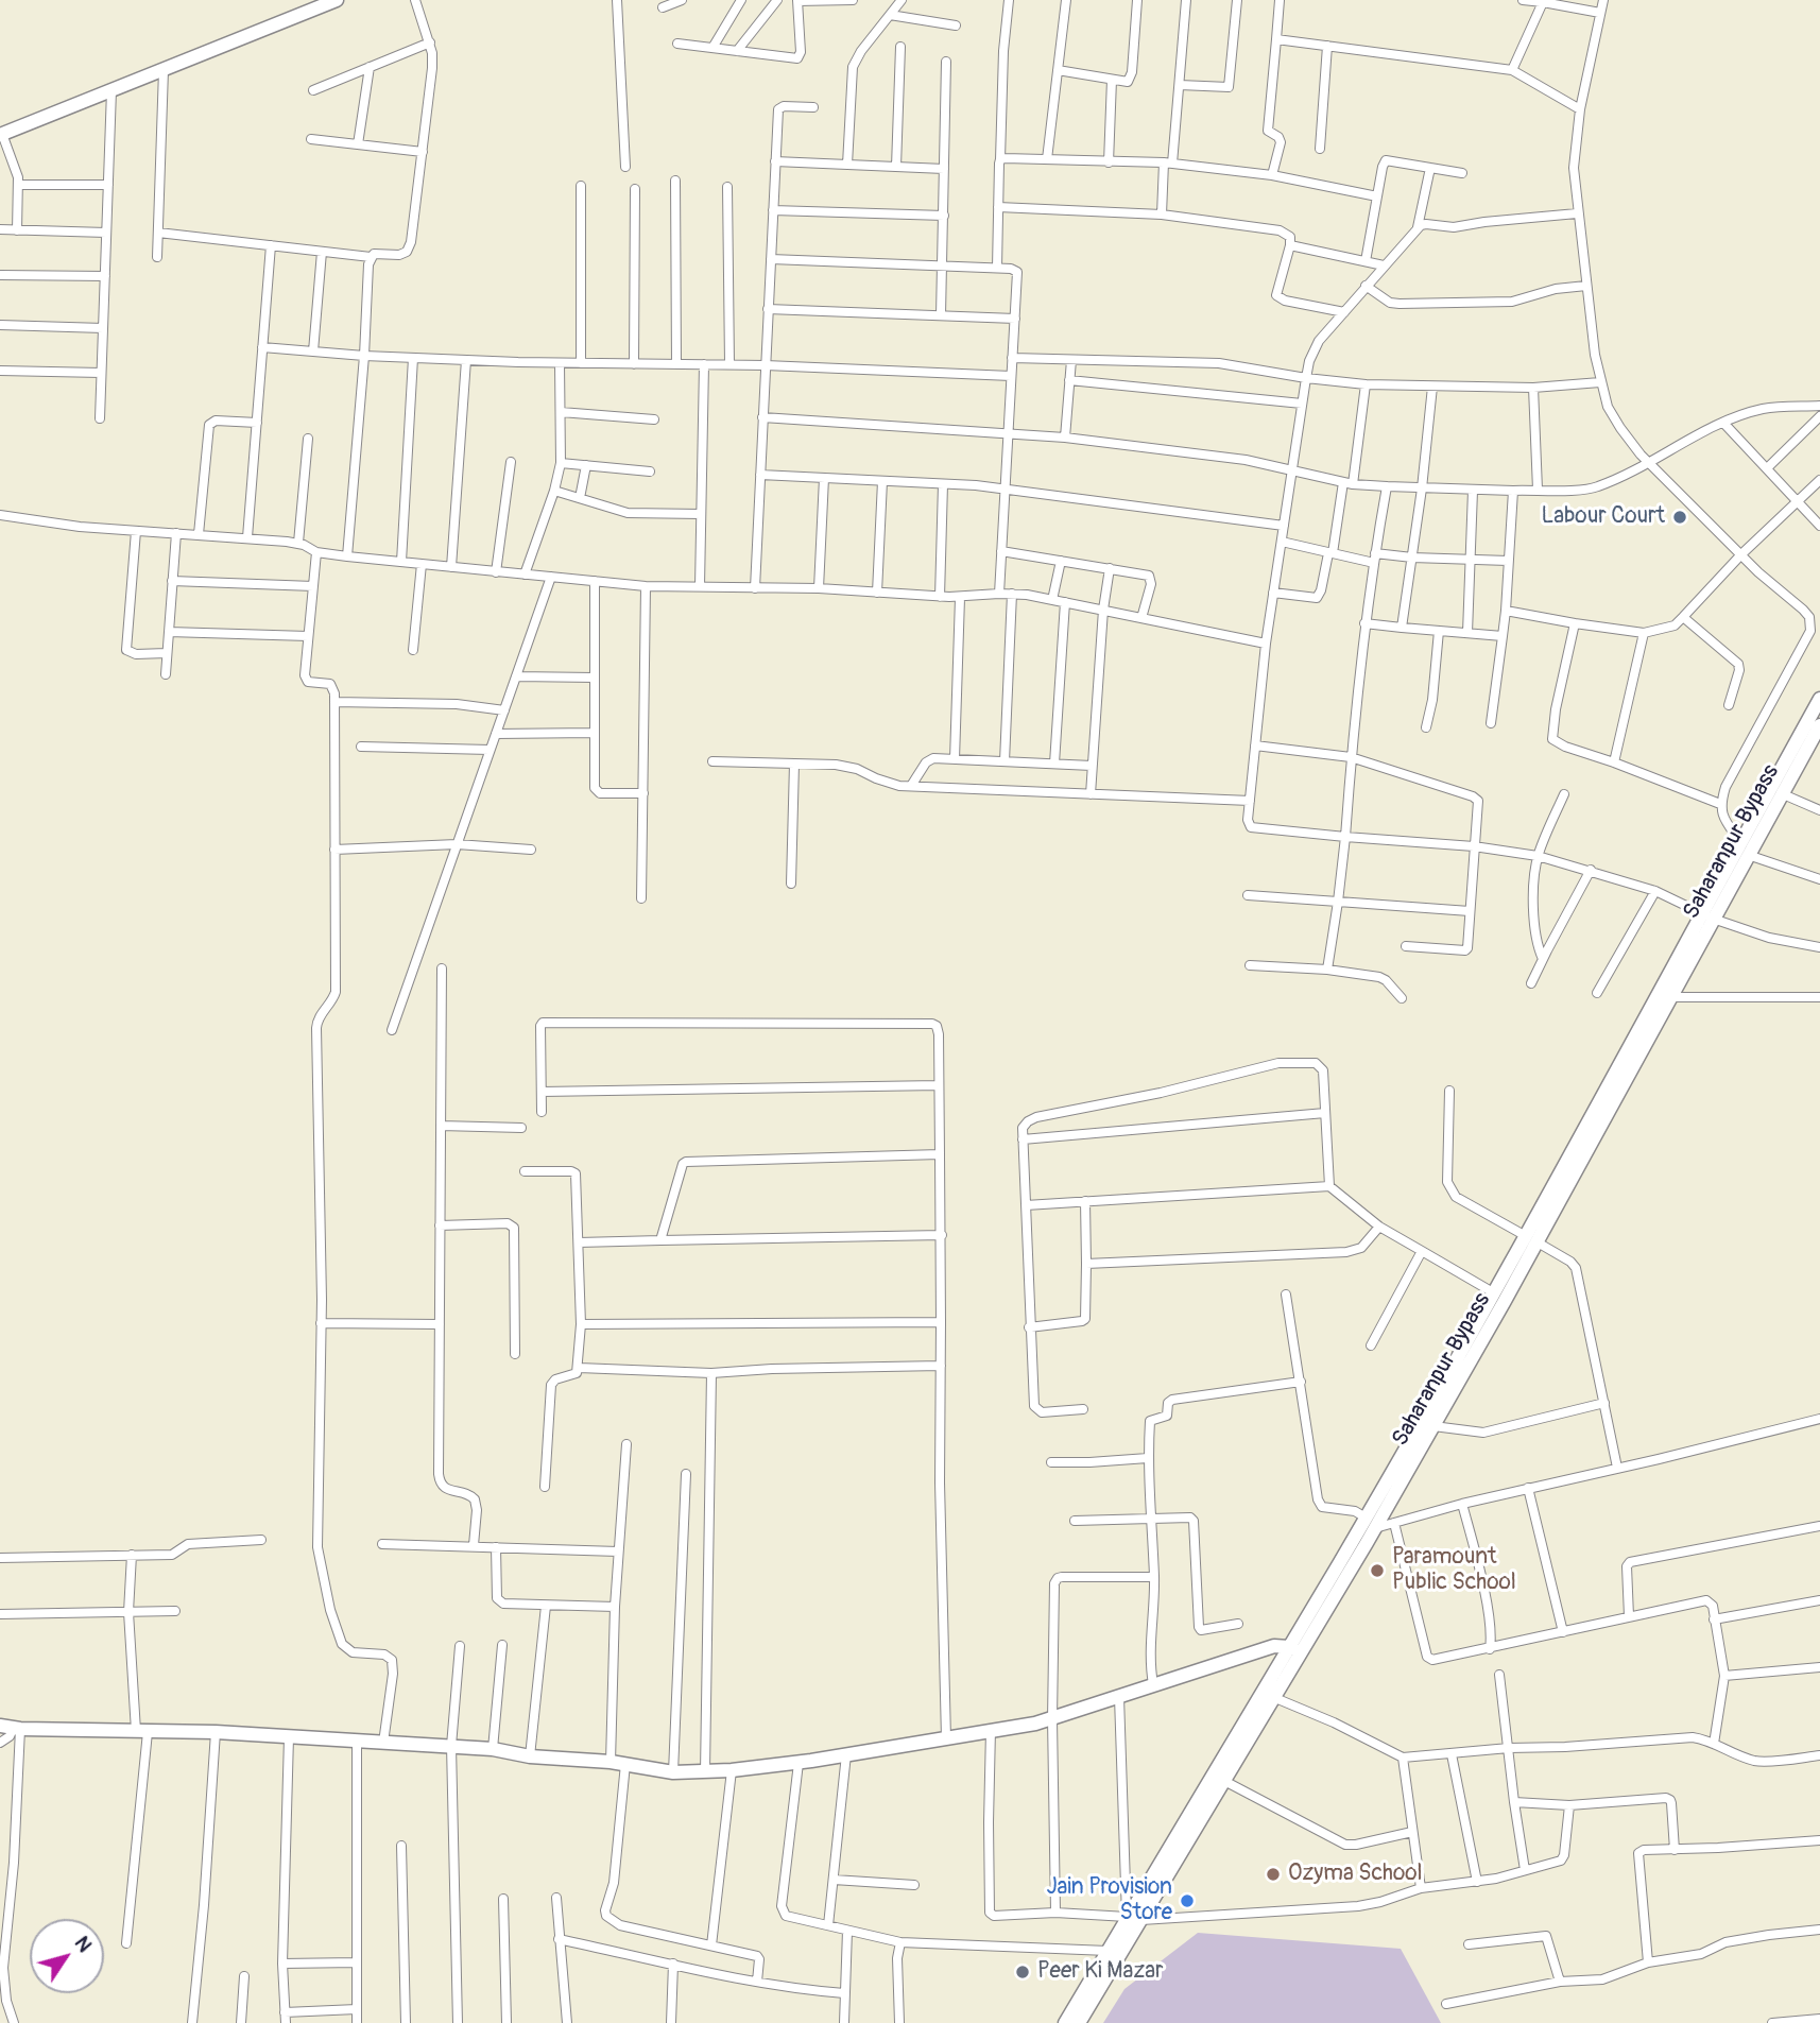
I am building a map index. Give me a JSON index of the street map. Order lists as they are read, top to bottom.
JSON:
{
  "streets": {
    "main road": ["Saharanpur Bypass"]
  },
  "places": [
    "Labour Court",
    "Paramount Public School",
    "Ozyma School",
    "Jain Provision Store",
    "Peer Ki Mazar"
  ],
  "north": "top right"
}
